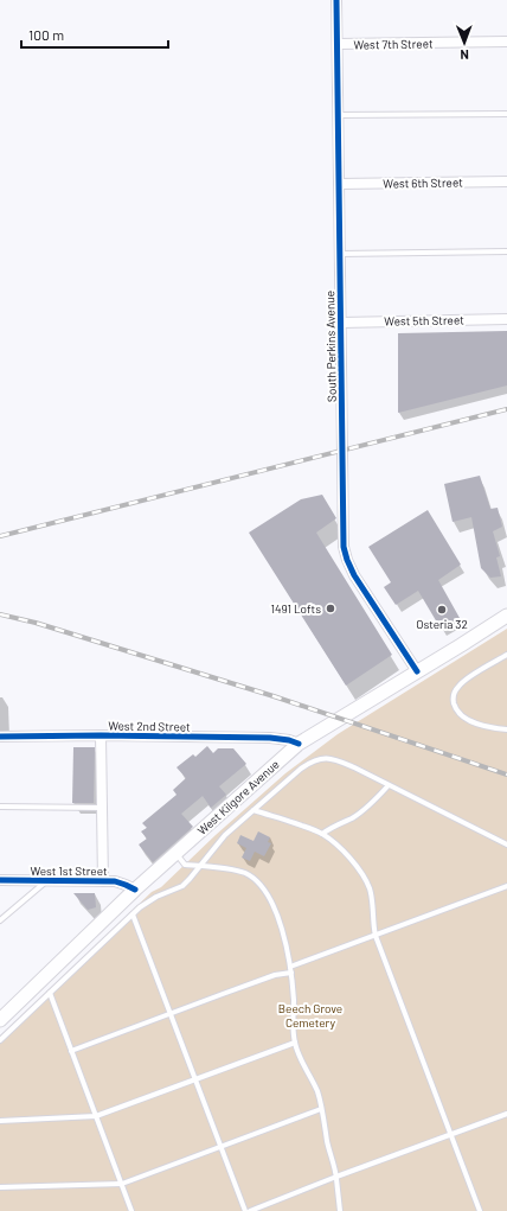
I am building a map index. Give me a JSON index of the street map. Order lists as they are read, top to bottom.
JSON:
{
  "streets": {
    "main road": ["West Kilgore Avenue"],
    "street": [
      "West 7th Street",
      "West 6th Street",
      "West 5th Street",
      "South Perkins Avenue",
      "West 2nd Street",
      "West 1st Street"
    ]
  },
  "crossings": [
    ["West 7th Street", "South Perkins Avenue"],
    ["West 6th Street", "South Perkins Avenue"],
    ["West 5th Street", "South Perkins Avenue"],
    ["South Perkins Avenue", "West Kilgore Avenue"],
    ["West 2nd Street", "West Kilgore Avenue"],
    ["West Kilgore Avenue", "West 1st Street"]
  ],
  "parks": ["Beech Grove Cemetery"],
  "places": ["1491 Lofts", "Osteria 32"],
  "scale_bar": "100 m",
  "north": "bottom"
}
